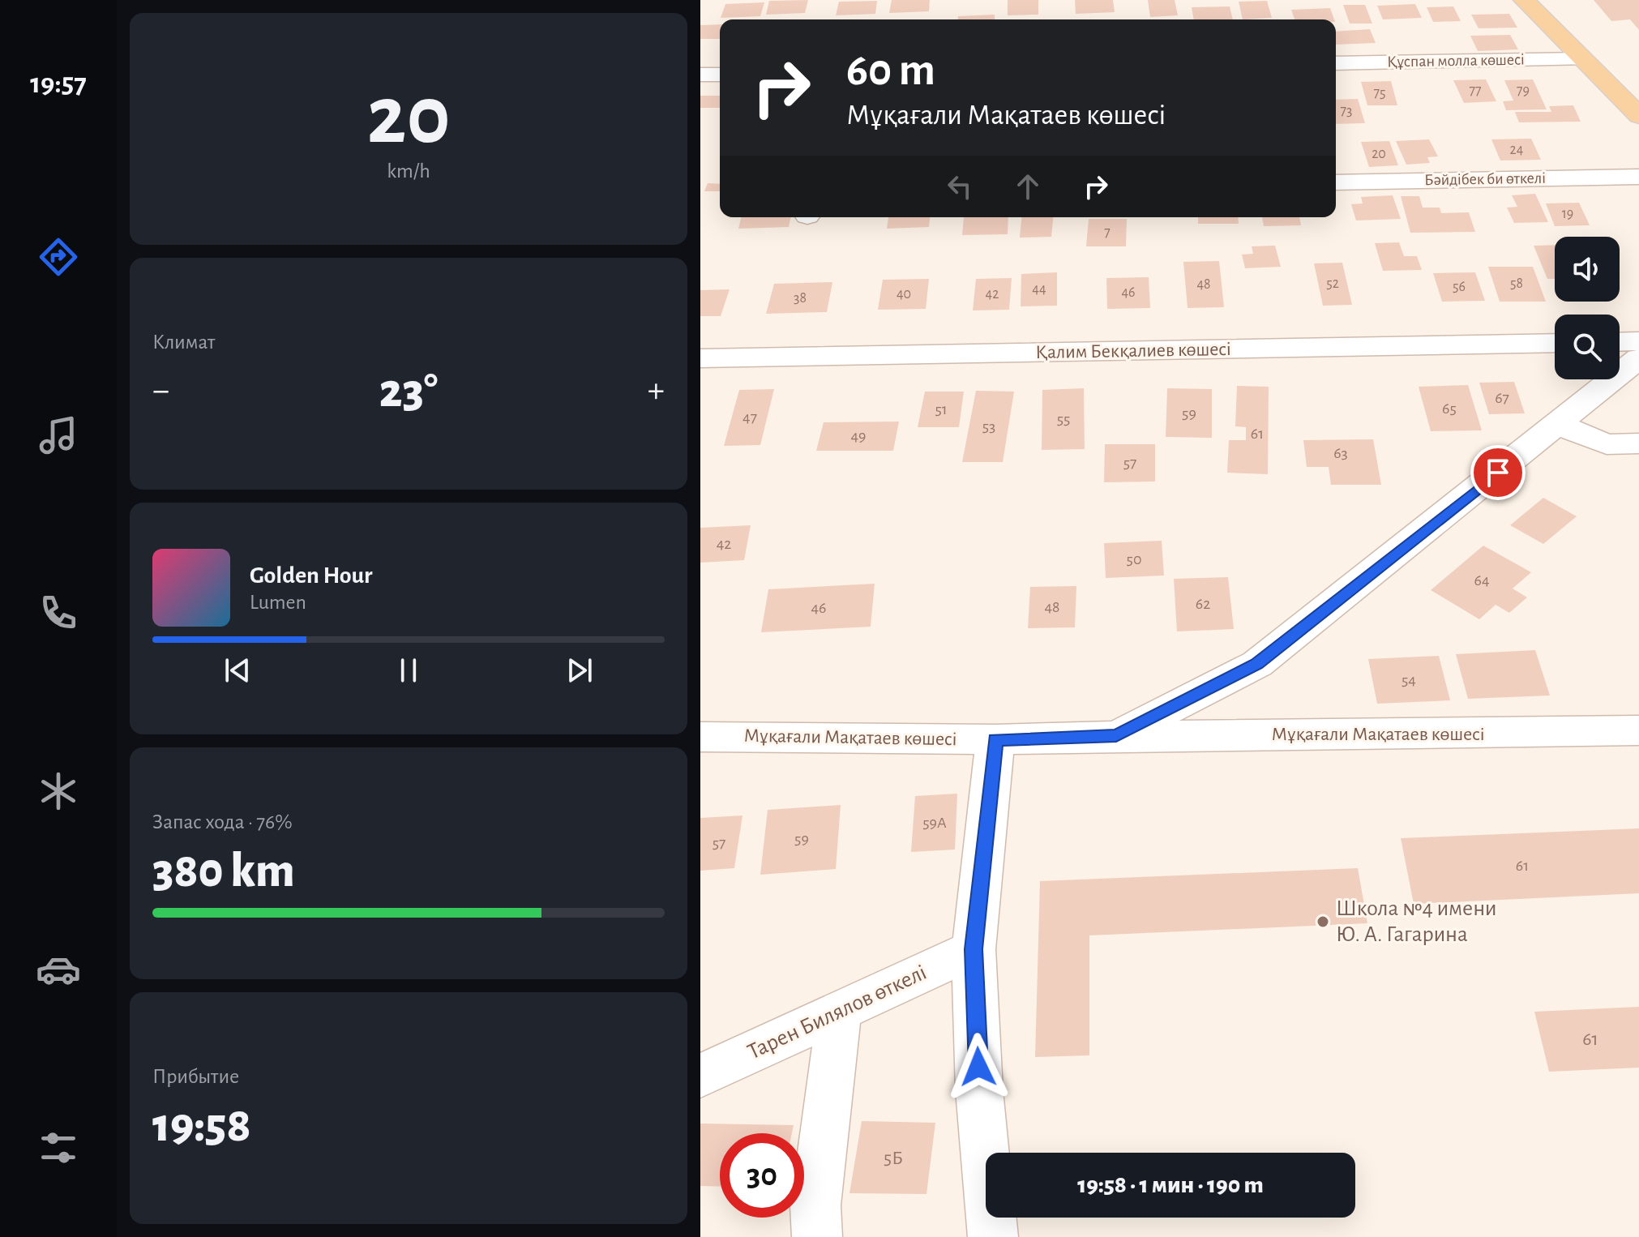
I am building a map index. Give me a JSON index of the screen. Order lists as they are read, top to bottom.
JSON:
{
  "streets": {
    "street": [
      "Құспан молла көшесі",
      "Бәйдібек би өткелі",
      "Қалим Бекқалиев көшесі",
      "Мұқағали Мақатаев көшесі",
      "Тарен Билялов өткелі"
    ]
  },
  "places": ["Школа №4 имени Ю. А. Гагарина"],
  "house_numbers": [
    "77",
    "79",
    "75",
    "73",
    "24",
    "20",
    "19",
    "7",
    "52",
    "58",
    "48",
    "56",
    "44",
    "46",
    "40",
    "42",
    "38",
    "67",
    "65",
    "51",
    "59",
    "47",
    "55",
    "53",
    "61",
    "49",
    "63",
    "57",
    "42",
    "50",
    "64",
    "62",
    "48",
    "46",
    "54",
    "59А",
    "59",
    "57",
    "61",
    "61",
    "5Б"
  ],
  "page": {
    "tabs": "19:57",
    "tile": [
      ["20", "km/h"],
      "Климат",
      ["Запас хода · 76%", "380 km"],
      ["Прибытие", "19:58"]
    ],
    "turn": ["60 m", "Мұқағали Мақатаев көшесі"],
    "heat": ["−", "23°", "+"],
    "song": ["Golden Hour", "Lumen"],
    "limit": "30",
    "trip": "19:58 · 1 мин · 190 m"
  }
}
